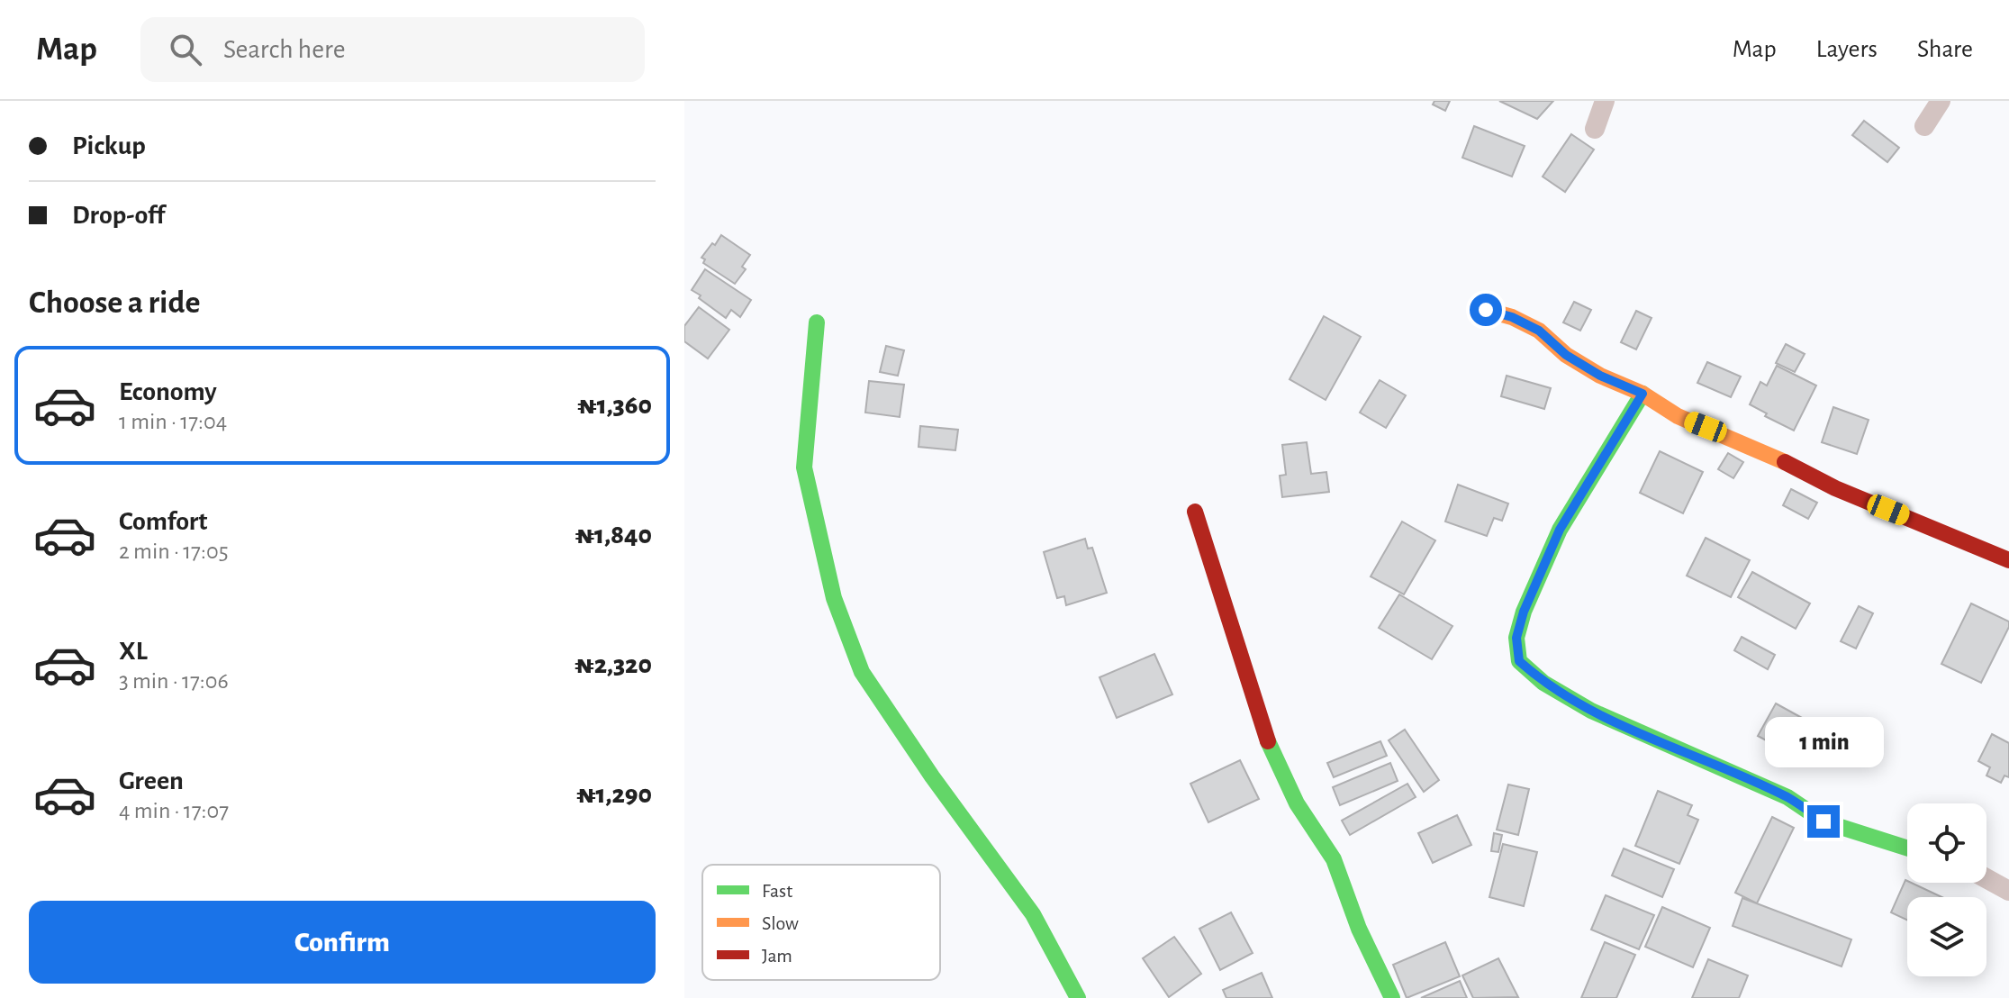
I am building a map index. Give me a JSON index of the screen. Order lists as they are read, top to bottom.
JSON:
{
  "legend": ["Fast", "Slow", "Jam"],
  "page": {
    "header": "Map",
    "search": "Search here",
    "nav": ["Map", "Layers", "Share"],
    "banner": ["Pickup", "Drop-off"],
    "heading": "Choose a ride",
    "list": [
      {
        "name": "Economy",
        "note": "1 min · 17:04",
        "value": "₦1,360"
      },
      {
        "name": "Comfort",
        "note": "2 min · 17:05",
        "value": "₦1,840"
      },
      {
        "name": "XL",
        "note": "3 min · 17:06",
        "value": "₦2,320"
      },
      {
        "name": "Green",
        "note": "4 min · 17:07",
        "value": "₦1,290"
      }
    ],
    "bubble": "1 min",
    "buttons": "Confirm"
  }
}
